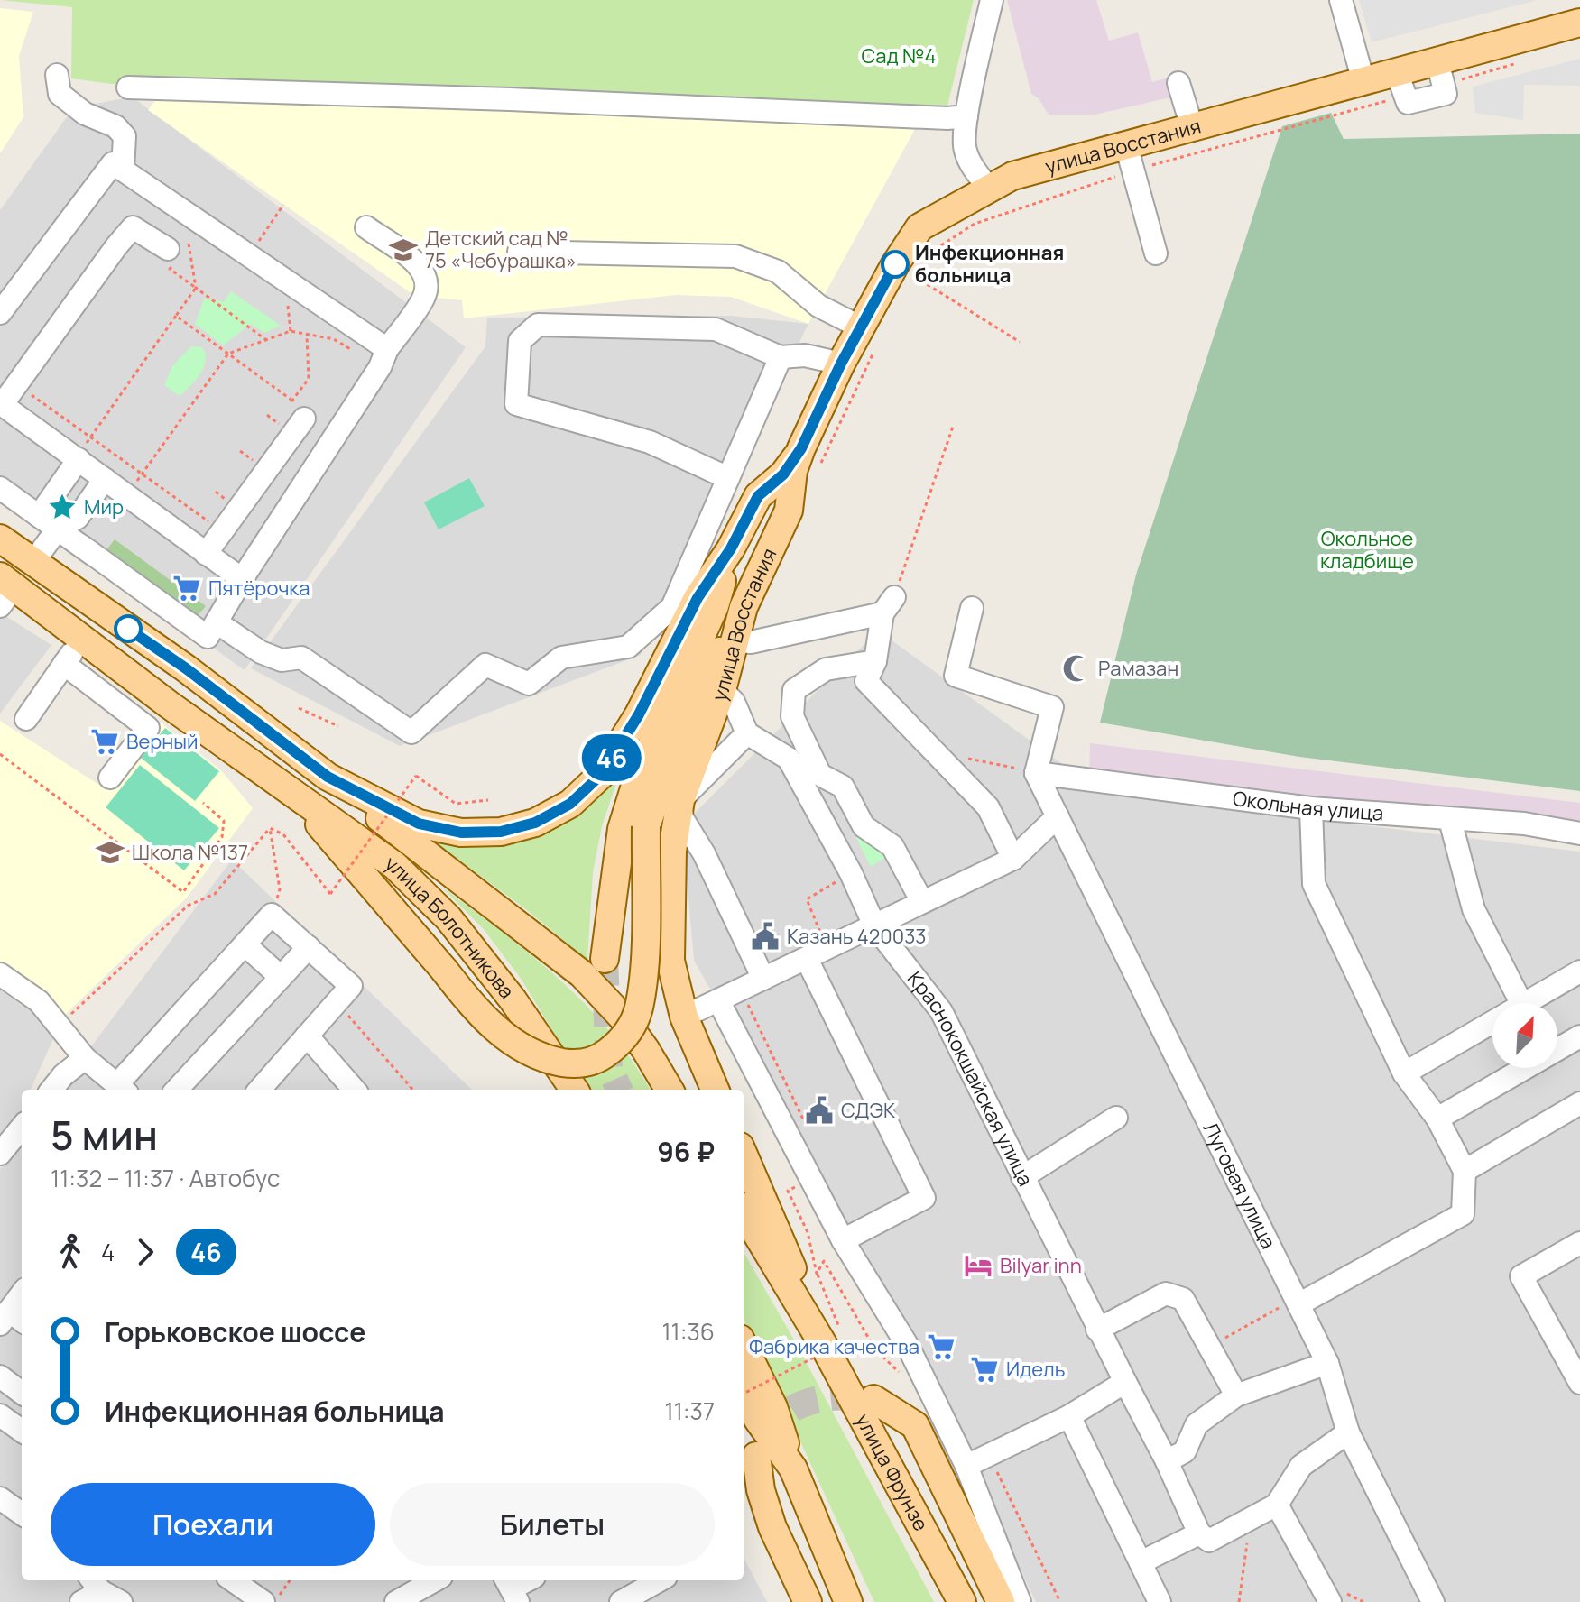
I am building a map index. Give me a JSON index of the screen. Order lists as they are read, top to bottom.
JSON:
{
  "streets": {
    "main road": ["улица Восстания", "улица Болотникова", "улица Фрунзе"],
    "street": ["Окольная улица", "Краснококшайская улица", "Луговая улица"]
  },
  "crossings": [
    ["Окольная улица", "Луговая улица"]
  ],
  "parks": ["Сад №4", "Окольное кладбище"],
  "places": {
    "school or university": ["Детский сад № 75 «Чебурашка»", "Школа №137"],
    "other": ["Инфекционная больница"],
    "place": ["Мир"],
    "supermarket": [
      "Пятёрочка",
      "Верный",
      "Фабрика качества",
      "Идель"
    ],
    "mosque": ["Рамазан"],
    "public building": ["Казань 420033", "СДЭК"],
    "hotel": ["Bilyar inn"]
  },
  "lines": ["bus line 46"],
  "north": "top right",
  "page": {
    "on_map": "46",
    "heading": ["5 мин", "11:32 – 11:37 · Автобус", "96 ₽"],
    "legs": ["4", "46"],
    "list": [
      {
        "name": "Горьковское шоссе",
        "value": "11:36"
      },
      {
        "name": "Инфекционная больница",
        "value": "11:37"
      }
    ],
    "buttons": ["Поехали", "Билеты"]
  }
}
